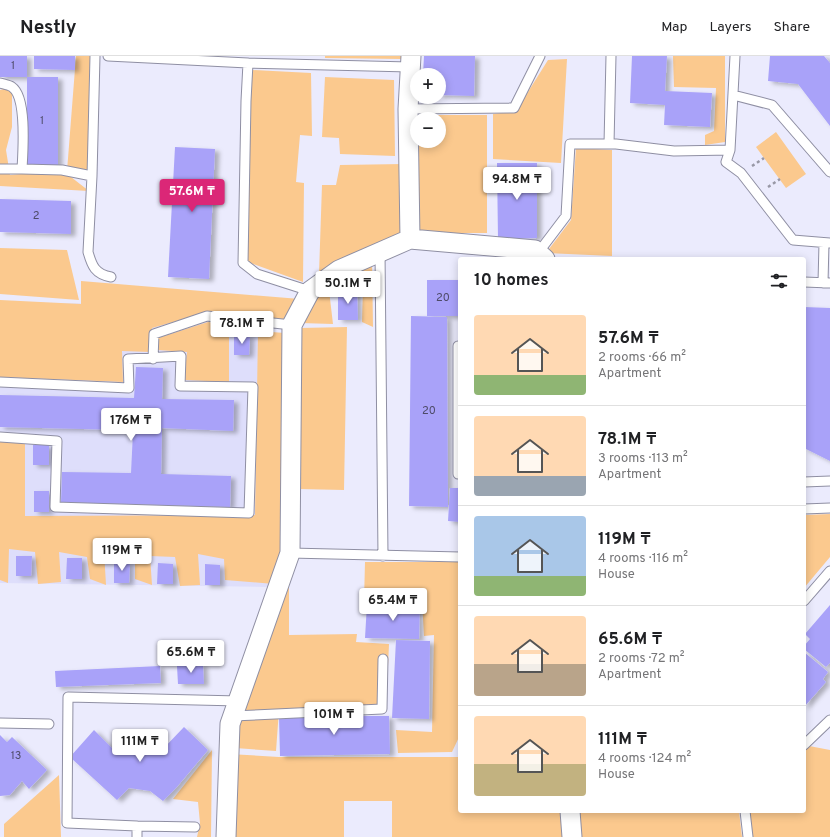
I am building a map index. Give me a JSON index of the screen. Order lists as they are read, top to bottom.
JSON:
{
  "house_numbers": [
    "1",
    "1",
    "2",
    "20",
    "20",
    "13"
  ],
  "page": {
    "header": "Nestly",
    "nav": ["Map", "Layers", "Share"],
    "map_buttons": ["+", "−"],
    "price": [
      "94.8M ₸",
      "57.6M ₸",
      "50.1M ₸",
      "78.1M ₸",
      "176M ₸",
      "119M ₸",
      "65.4M ₸",
      "65.6M ₸",
      "101M ₸",
      "111M ₸"
    ],
    "heading": "10 homes",
    "list": [
      {
        "name": "57.6M ₸",
        "note": "2 rooms · 66 m² · Apartment"
      },
      {
        "name": "78.1M ₸",
        "note": "3 rooms · 113 m² · Apartment"
      },
      {
        "name": "119M ₸",
        "note": "4 rooms · 116 m² · House"
      },
      {
        "name": "65.6M ₸",
        "note": "2 rooms · 72 m² · Apartment"
      },
      {
        "name": "111M ₸",
        "note": "4 rooms · 124 m² · House"
      }
    ]
  }
}
